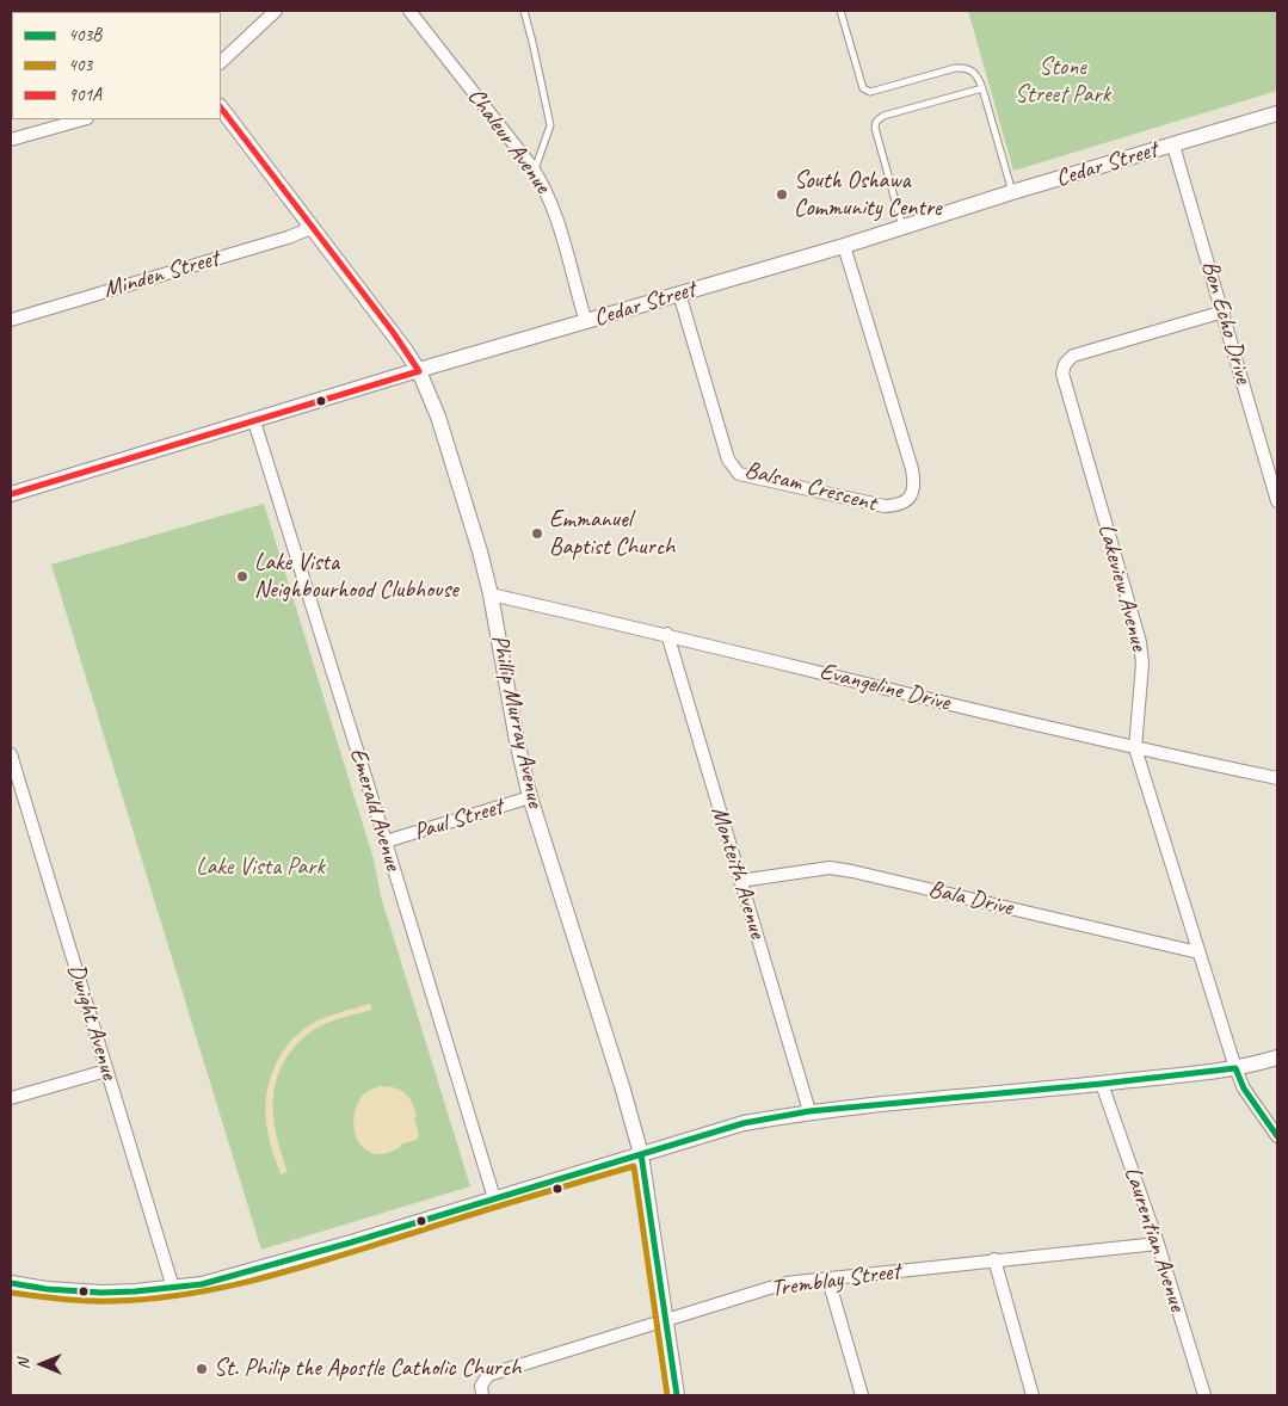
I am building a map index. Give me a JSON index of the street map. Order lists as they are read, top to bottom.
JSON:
{
  "streets": {
    "street": [
      "Chaleur Avenue",
      "Cedar Street",
      "Minden Street",
      "Bon Echo Drive",
      "Balsam Crescent",
      "Lakeview Avenue",
      "Evangeline Drive",
      "Phillip Murray Avenue",
      "Emerald Avenue",
      "Paul Street",
      "Monteith Avenue",
      "Bala Drive",
      "Dwight Avenue",
      "Laurentian Avenue",
      "Tremblay Street"
    ]
  },
  "crossings": [
    ["Chaleur Avenue", "Cedar Street"],
    ["Cedar Street", "Bon Echo Drive"],
    ["Cedar Street", "Balsam Crescent"],
    ["Cedar Street", "Phillip Murray Avenue"],
    ["Cedar Street", "Emerald Avenue"],
    ["Minden Street", "Phillip Murray Avenue"],
    ["Bon Echo Drive", "Lakeview Avenue"],
    ["Lakeview Avenue", "Evangeline Drive"],
    ["Lakeview Avenue", "Bala Drive"],
    ["Evangeline Drive", "Phillip Murray Avenue"],
    ["Evangeline Drive", "Monteith Avenue"],
    ["Phillip Murray Avenue", "Paul Street"],
    ["Phillip Murray Avenue", "Tremblay Street"],
    ["Emerald Avenue", "Paul Street"],
    ["Monteith Avenue", "Bala Drive"],
    ["Laurentian Avenue", "Tremblay Street"]
  ],
  "parks": ["Stone Street Park", "Lake Vista Park"],
  "places": [
    "South Oshawa Community Centre",
    "Emmanuel Baptist Church",
    "Lake Vista Neighbourhood Clubhouse",
    "St. Philip the Apostle Catholic Church"
  ],
  "lines": ["transit line 901A", "transit line 403B", "transit line 403"],
  "legend": ["403B", "403", "901A"],
  "north": "left"
}
